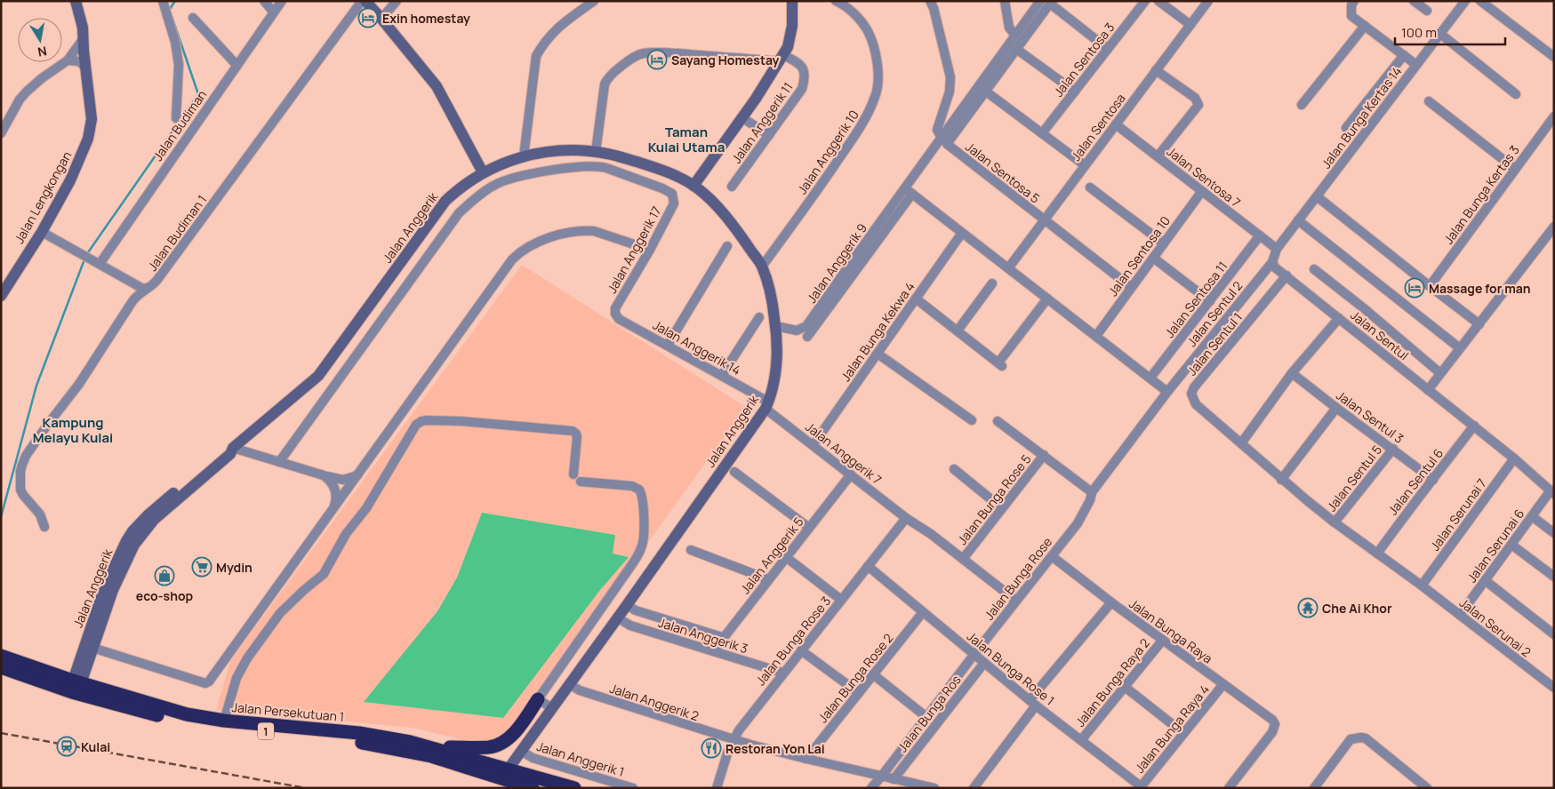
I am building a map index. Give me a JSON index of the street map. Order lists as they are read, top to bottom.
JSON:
{
  "streets": {
    "highway": ["Jalan Persekutuan 1", "1"],
    "street": [
      "Jalan Sentosa 3",
      "Jalan Bunga Kertas 14",
      "Jalan Anggerik 11",
      "Jalan Budiman",
      "Jalan Sentosa",
      "Jalan Anggerik 10",
      "Jalan Sentosa 5",
      "Jalan Sentosa 7",
      "Jalan Bunga Kertas 3",
      "Jalan Lengkongan",
      "Jalan Anggerik",
      "Jalan Budiman 1",
      "Jalan Anggerik 17",
      "Jalan Sentosa 10",
      "Jalan Anggerik 9",
      "Jalan Sentosa 11",
      "Jalan Sentul 2",
      "Jalan Bunga Kekwa 4",
      "Jalan Sentul",
      "Jalan Sentul 1",
      "Jalan Anggerik 14",
      "Jalan Sentul 3",
      "Jalan Anggerik 7",
      "Jalan Sentul 5",
      "Jalan Sentul 6",
      "Jalan Bunga Rose 5",
      "Jalan Serunai 7",
      "Jalan Serunai 6",
      "Jalan Anggerik 5",
      "Jalan Bunga Rose",
      "Jalan Serunai 2",
      "Jalan Bunga Raya",
      "Jalan Anggerik 3",
      "Jalan Bunga Rose 3",
      "Jalan Bunga Rose 1",
      "Jalan Bunga Rose 2",
      "Jalan Bunga Raya 2",
      "Jalan Anggerik 2",
      "Jalan Bunga Ros",
      "Jalan Bunga Raya 4",
      "Jalan Anggerik 1"
    ]
  },
  "crossings": [
    ["Jalan Bunga Kertas 14", "Jalan Sentosa 7"],
    ["Jalan Bunga Kertas 14", "Jalan Sentul 2"],
    ["Jalan Anggerik 11", "Jalan Anggerik"],
    ["Jalan Sentosa", "Jalan Sentosa 5"],
    ["Jalan Sentosa", "Jalan Sentosa 7"],
    ["Jalan Anggerik 10", "Jalan Anggerik"],
    ["Jalan Sentosa 5", "Jalan Sentosa 10"],
    ["Jalan Sentosa 7", "Jalan Sentosa 10"],
    ["Jalan Sentosa 7", "Jalan Sentosa 11"],
    ["Jalan Sentosa 7", "Jalan Sentul 2"],
    ["Jalan Anggerik", "Jalan Anggerik 9"],
    ["Jalan Anggerik", "Jalan Anggerik 14"],
    ["Jalan Anggerik", "Jalan Anggerik 7"],
    ["Jalan Anggerik", "Jalan Anggerik 3"],
    ["Jalan Anggerik", "Jalan Anggerik 2"],
    ["Jalan Anggerik", "Jalan Persekutuan 1"],
    ["Jalan Anggerik", "Jalan Anggerik 1"],
    ["Jalan Anggerik 17", "Jalan Anggerik 14"],
    ["Jalan Sentul 2", "Jalan Sentul"],
    ["Jalan Sentul 2", "Jalan Bunga Rose"],
    ["Jalan Bunga Kekwa 4", "Jalan Anggerik 7"],
    ["Jalan Sentul", "Jalan Sentul 1"],
    ["Jalan Sentul", "Jalan Sentul 6"],
    ["Jalan Sentul", "Jalan Serunai 7"],
    ["Jalan Sentul", "Jalan Serunai 6"],
    ["Jalan Sentul 1", "Jalan Serunai 2"],
    ["Jalan Anggerik 14", "Jalan Anggerik 7"],
    ["Jalan Sentul 3", "Jalan Sentul 5"],
    ["Jalan Sentul 3", "Jalan Sentul 6"],
    ["Jalan Anggerik 7", "Jalan Bunga Rose 5"],
    ["Jalan Anggerik 7", "Jalan Anggerik 5"],
    ["Jalan Anggerik 7", "Jalan Bunga Rose"],
    ["Jalan Anggerik 7", "Jalan Bunga Rose 3"],
    ["Jalan Sentul 5", "Jalan Serunai 2"],
    ["Jalan Sentul 6", "Jalan Serunai 2"],
    ["Jalan Serunai 7", "Jalan Serunai 2"],
    ["Jalan Serunai 6", "Jalan Serunai 2"],
    ["Jalan Anggerik 5", "Jalan Anggerik 3"],
    ["Jalan Bunga Rose", "Jalan Bunga Raya"],
    ["Jalan Bunga Rose", "Jalan Bunga Rose 1"],
    ["Jalan Bunga Raya", "Jalan Bunga Raya 2"],
    ["Jalan Bunga Raya", "Jalan Bunga Raya 4"],
    ["Jalan Anggerik 3", "Jalan Bunga Rose 3"],
    ["Jalan Bunga Rose 3", "Jalan Bunga Rose 1"],
    ["Jalan Bunga Rose 3", "Jalan Anggerik 2"],
    ["Jalan Bunga Rose 1", "Jalan Bunga Rose 2"],
    ["Jalan Bunga Rose 1", "Jalan Bunga Raya 2"],
    ["Jalan Bunga Rose 1", "Jalan Bunga Ros"],
    ["Jalan Bunga Rose 1", "Jalan Bunga Raya 4"]
  ],
  "districts": ["Taman Kulai Utama", "Kampung Melayu Kulai"],
  "places": {
    "hotel": ["Exin homestay", "Sayang Homestay", "Massage for man"],
    "supermarket": ["Mydin"],
    "shop": ["eco-shop"],
    "temple": ["Che Ai Khor"],
    "station": ["Kulai"],
    "restaurant": ["Restoran Yon Lai"]
  },
  "scale_bar": "100 m",
  "north": "bottom"
}
